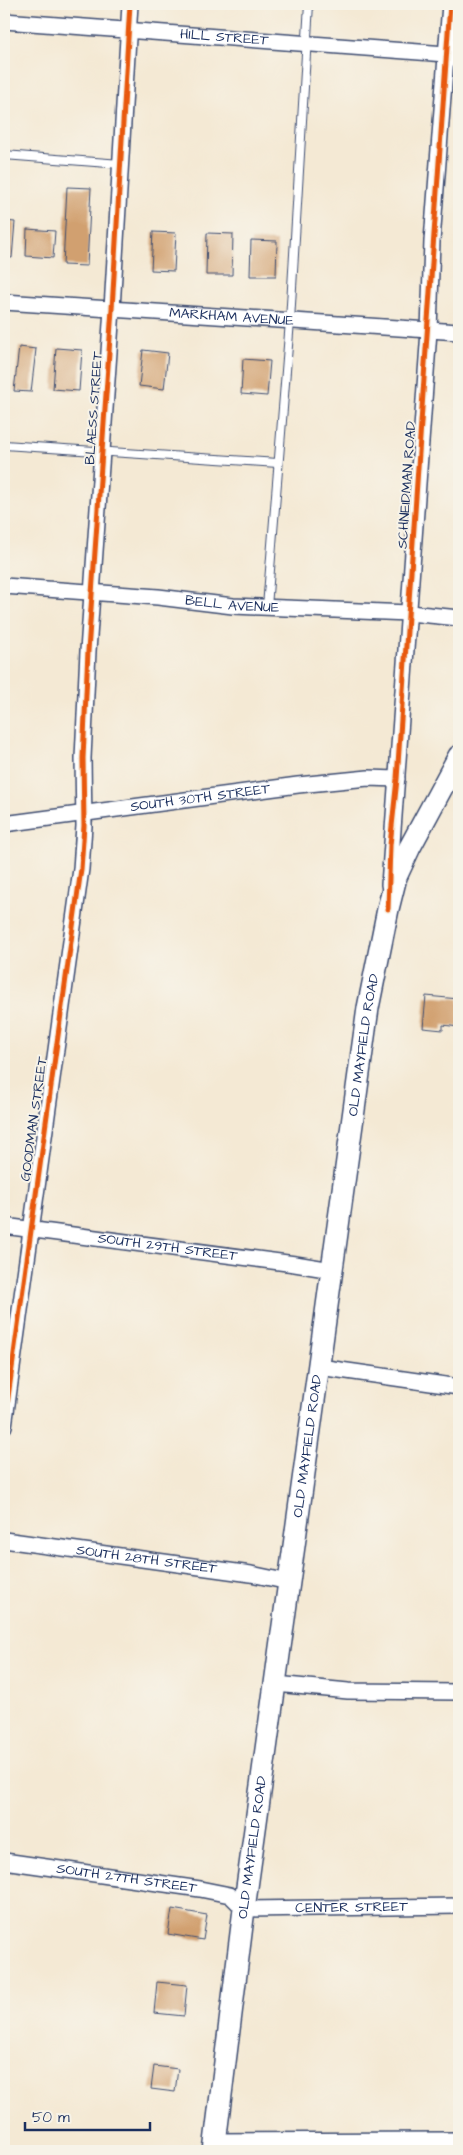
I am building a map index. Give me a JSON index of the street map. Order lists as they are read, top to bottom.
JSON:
{
  "streets": {
    "main road": ["OLD MAYFIELD ROAD"],
    "street": [
      "HILL STREET",
      "MARKHAM AVENUE",
      "BLAESS STREET",
      "SCHNEIDMAN ROAD",
      "BELL AVENUE",
      "SOUTH 30TH STREET",
      "GOODMAN STREET",
      "SOUTH 29TH STREET",
      "SOUTH 28TH STREET",
      "SOUTH 27TH STREET",
      "CENTER STREET"
    ]
  },
  "crossings": [
    ["HILL STREET", "BLAESS STREET"],
    ["HILL STREET", "SCHNEIDMAN ROAD"],
    ["MARKHAM AVENUE", "BLAESS STREET"],
    ["MARKHAM AVENUE", "SCHNEIDMAN ROAD"],
    ["BLAESS STREET", "BELL AVENUE"],
    ["BLAESS STREET", "SOUTH 30TH STREET"],
    ["BLAESS STREET", "GOODMAN STREET"],
    ["SCHNEIDMAN ROAD", "BELL AVENUE"],
    ["SCHNEIDMAN ROAD", "SOUTH 30TH STREET"],
    ["SCHNEIDMAN ROAD", "OLD MAYFIELD ROAD"],
    ["SOUTH 30TH STREET", "GOODMAN STREET"],
    ["OLD MAYFIELD ROAD", "SOUTH 29TH STREET"],
    ["OLD MAYFIELD ROAD", "SOUTH 28TH STREET"],
    ["OLD MAYFIELD ROAD", "SOUTH 27TH STREET"],
    ["OLD MAYFIELD ROAD", "CENTER STREET"],
    ["GOODMAN STREET", "SOUTH 29TH STREET"],
    ["SOUTH 27TH STREET", "CENTER STREET"]
  ],
  "scale_bar": "50 m"
}
